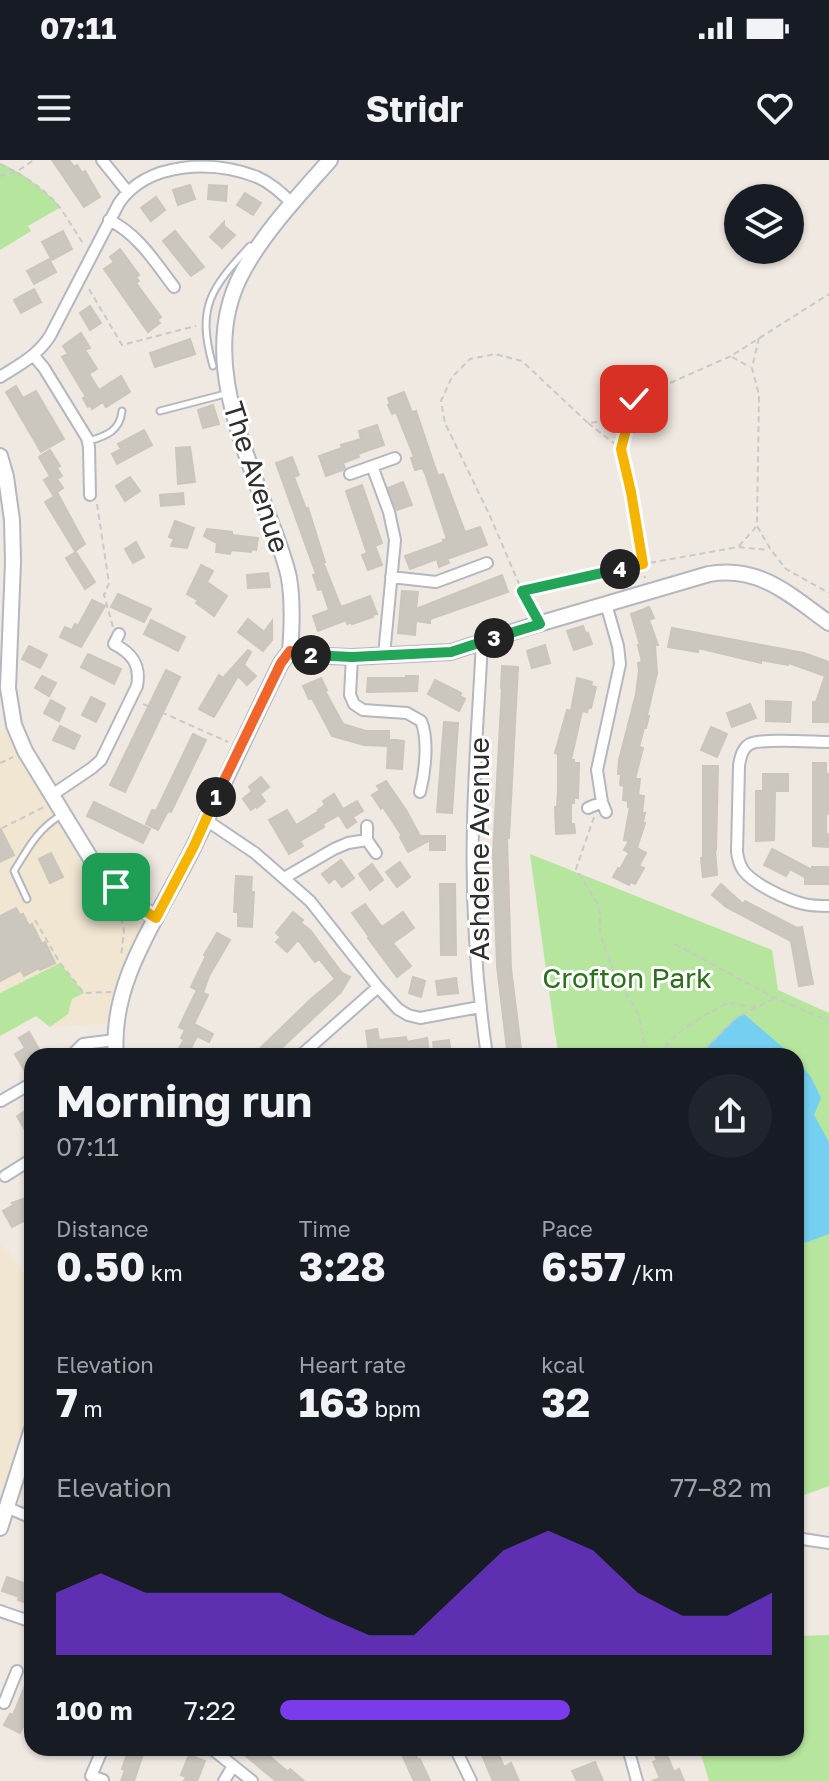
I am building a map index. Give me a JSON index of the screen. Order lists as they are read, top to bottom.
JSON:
{
  "streets": {
    "main road": ["The Avenue"],
    "street": ["Ashdene Avenue"]
  },
  "parks": ["Crofton Park"],
  "page": {
    "status": "07:11",
    "header": "Stridr",
    "pins": [
      "4",
      "3",
      "2",
      "1"
    ],
    "heading": ["Morning run", "07:11"],
    "stats": [
      ["Distance", "0.50 km"],
      ["Time", "3:28"],
      ["Pace", "6:57 /km"],
      ["Elevation", "7 m"],
      ["Heart rate", "163 bpm"],
      ["kcal", "32"]
    ],
    "chart": ["Elevation", "77–82 m"],
    "list": [
      {
        "name": "100 m",
        "note": "7:22"
      }
    ]
  }
}
